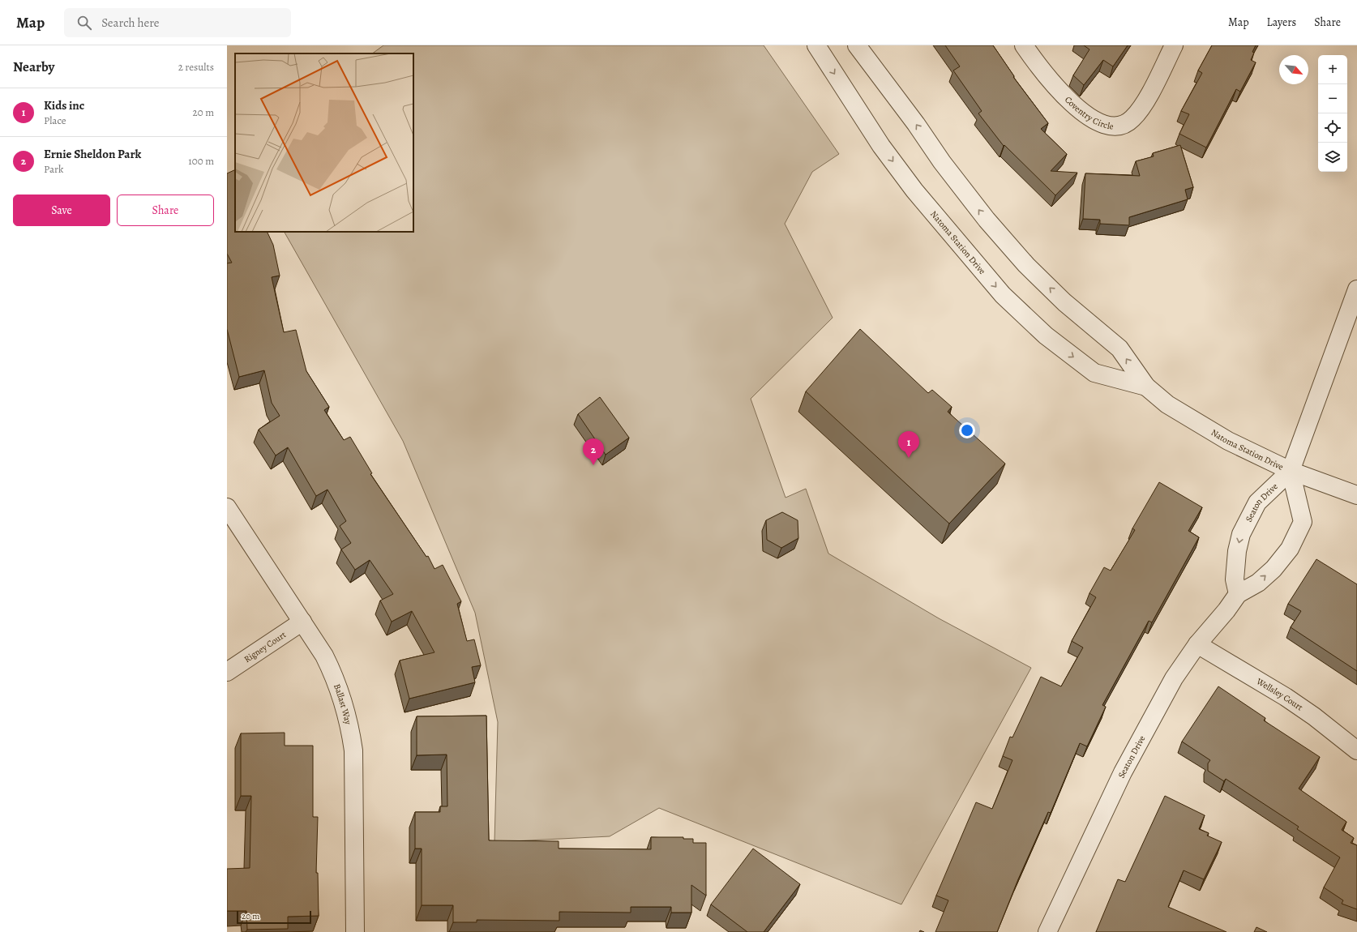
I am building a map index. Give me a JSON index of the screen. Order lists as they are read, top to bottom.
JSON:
{
  "streets": {
    "street": [
      "Coventry Circle",
      "Natoma Station Drive",
      "Seaton Drive",
      "Rigney Court",
      "Wellsley Court",
      "Ballast Way"
    ]
  },
  "crossings": [
    ["Natoma Station Drive", "Seaton Drive"],
    ["Seaton Drive", "Wellsley Court"],
    ["Rigney Court", "Ballast Way"]
  ],
  "scale_bar": "20 m",
  "north": "bottom right",
  "page": {
    "header": "Map",
    "search": "Search here",
    "nav": ["Map", "Layers", "Share"],
    "heading": ["Nearby", "2 results"],
    "map_buttons": ["+", "−"],
    "list": [
      {
        "mark": "1",
        "name": "Kids inc",
        "note": "Place",
        "value": "20 m"
      },
      {
        "mark": "2",
        "name": "Ernie Sheldon Park",
        "note": "Park",
        "value": "100 m"
      }
    ],
    "buttons": ["Save", "Share"],
    "pins": ["1", "2"],
    "scale": "20 m"
  }
}
